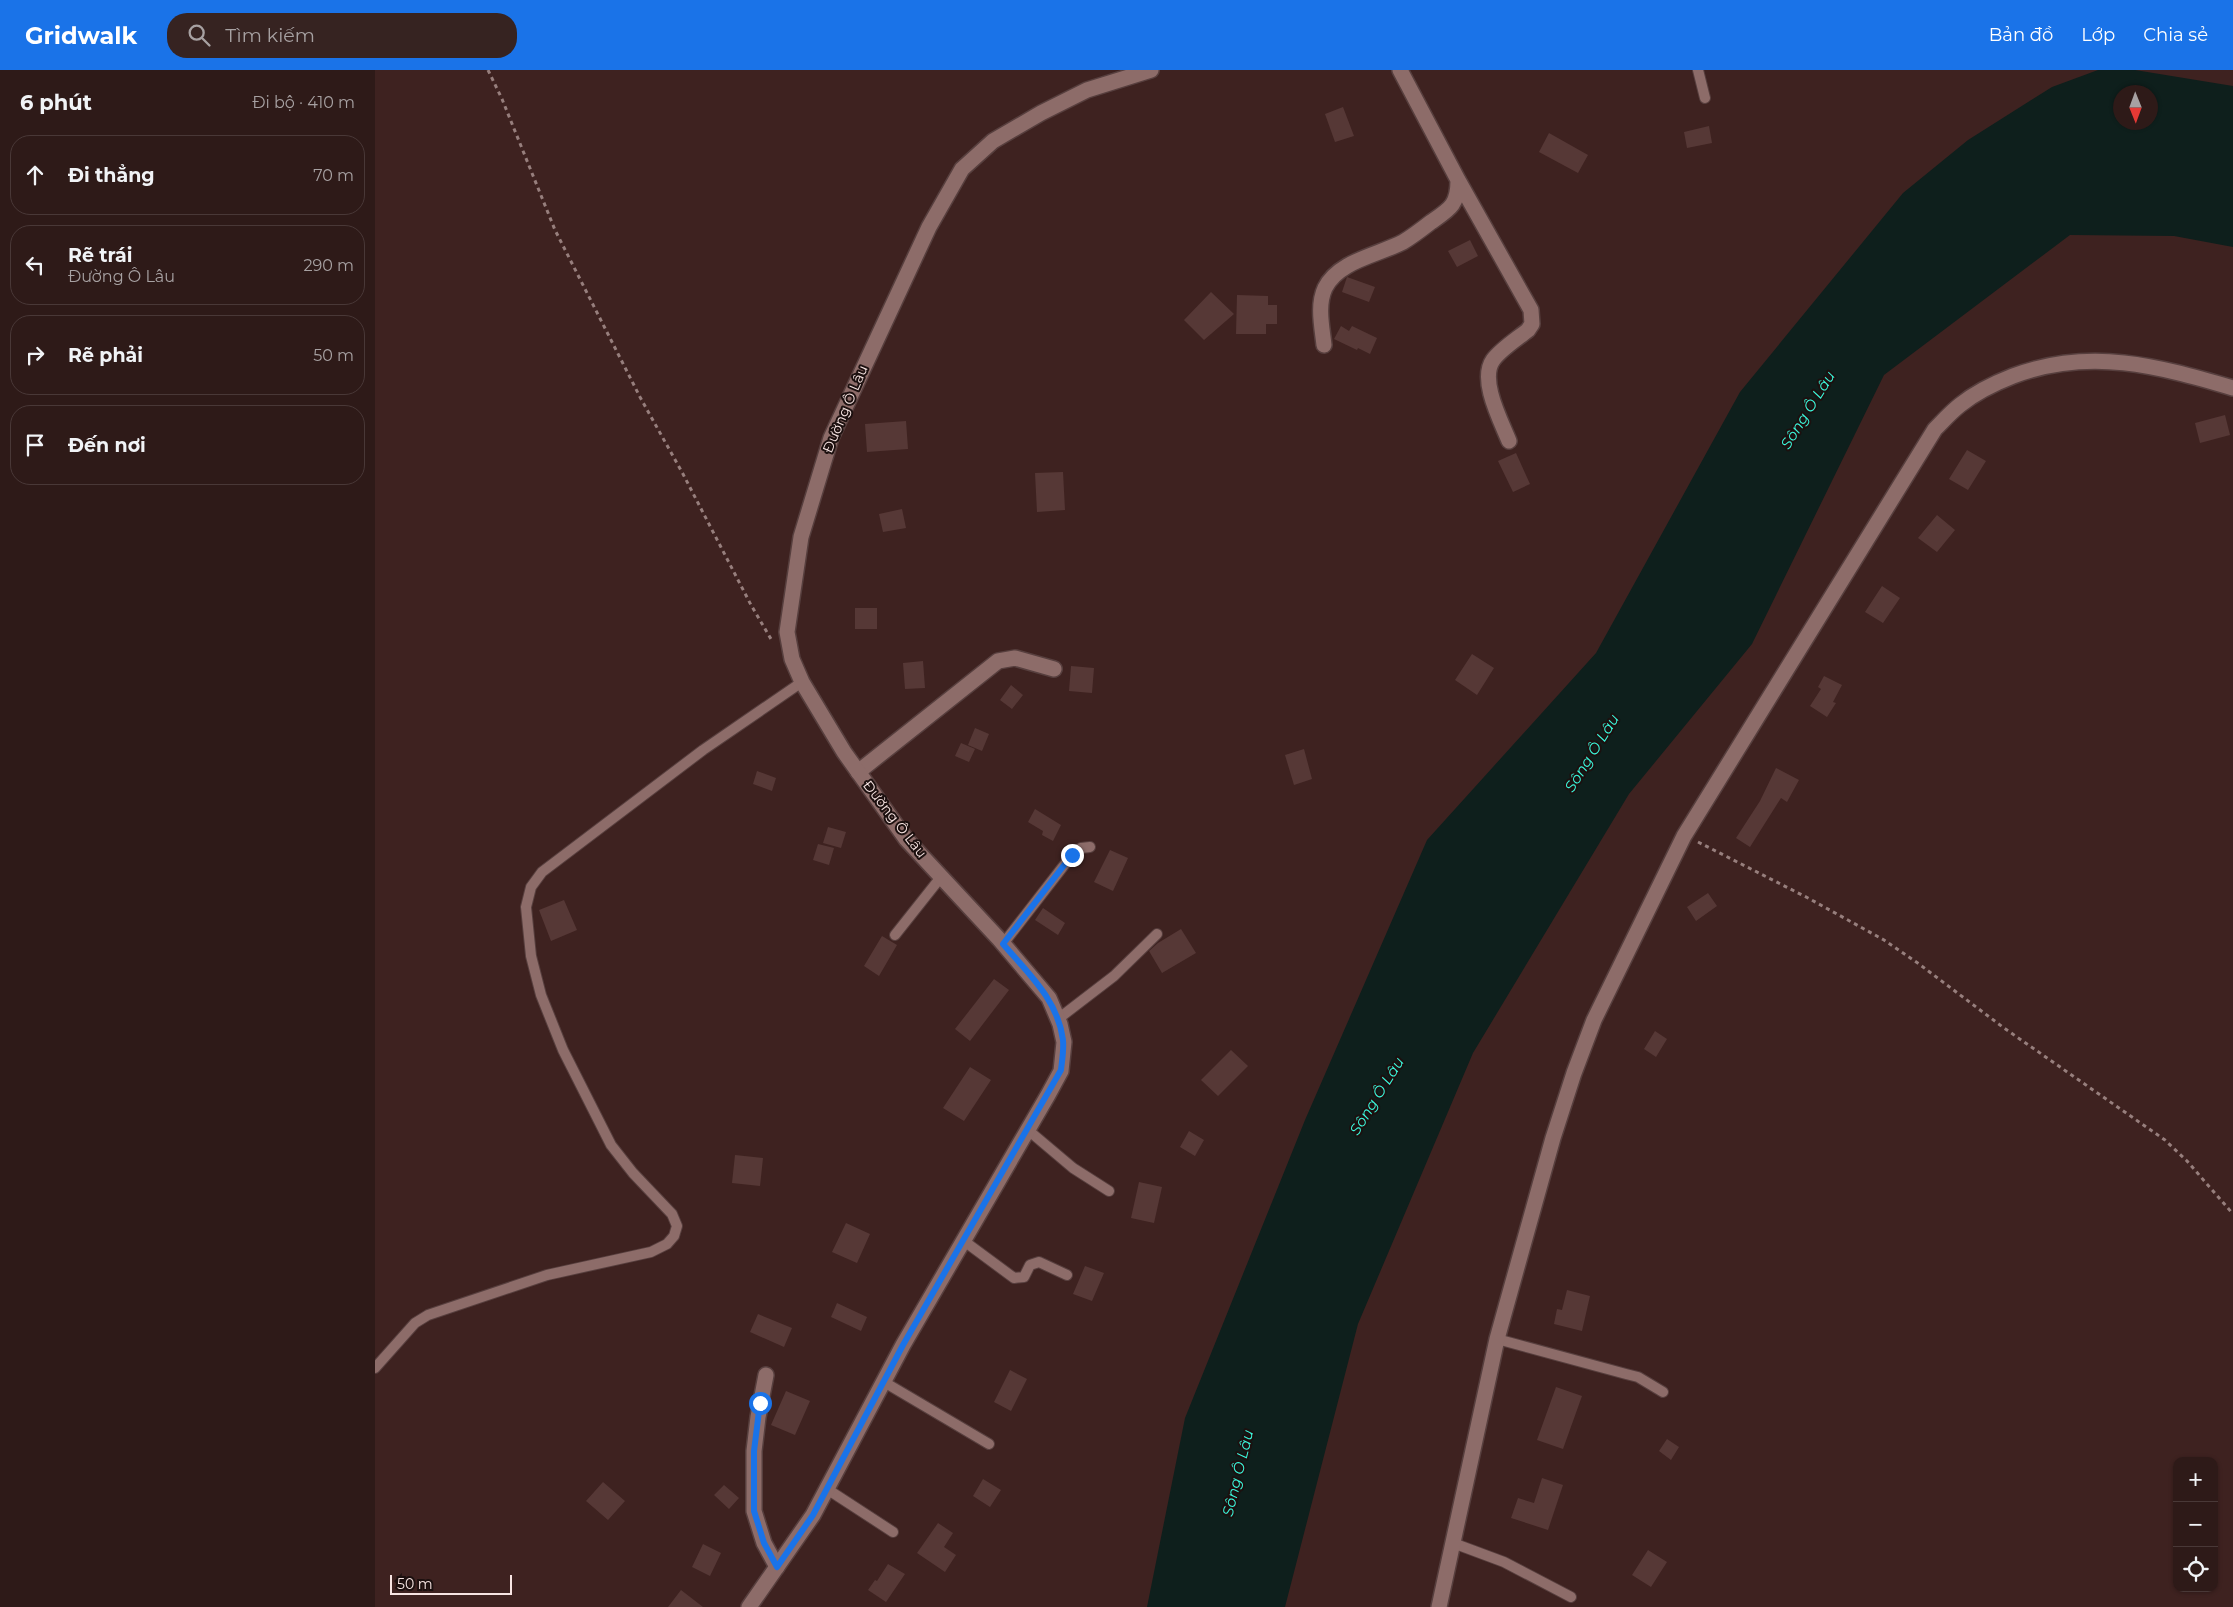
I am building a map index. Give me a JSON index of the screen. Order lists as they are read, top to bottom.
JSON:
{
  "streets": {
    "street": ["Đường Ô Lâu"]
  },
  "water": ["Sông Ô Lâu"],
  "scale_bar": "50 m",
  "north": "bottom",
  "page": {
    "header": "Gridwalk",
    "search": "Tìm kiếm",
    "nav": ["Bản đồ", "Lớp", "Chia sẻ"],
    "heading": ["6 phút", "Đi bộ · 410 m"],
    "list": [
      ["Đi thẳng", "70 m"],
      ["Rẽ trái", "Đường Ô Lâu", "290 m"],
      ["Rẽ phải", "50 m"],
      "Đến nơi"
    ],
    "map_buttons": ["+", "−"],
    "scale": "50 m"
  }
}
